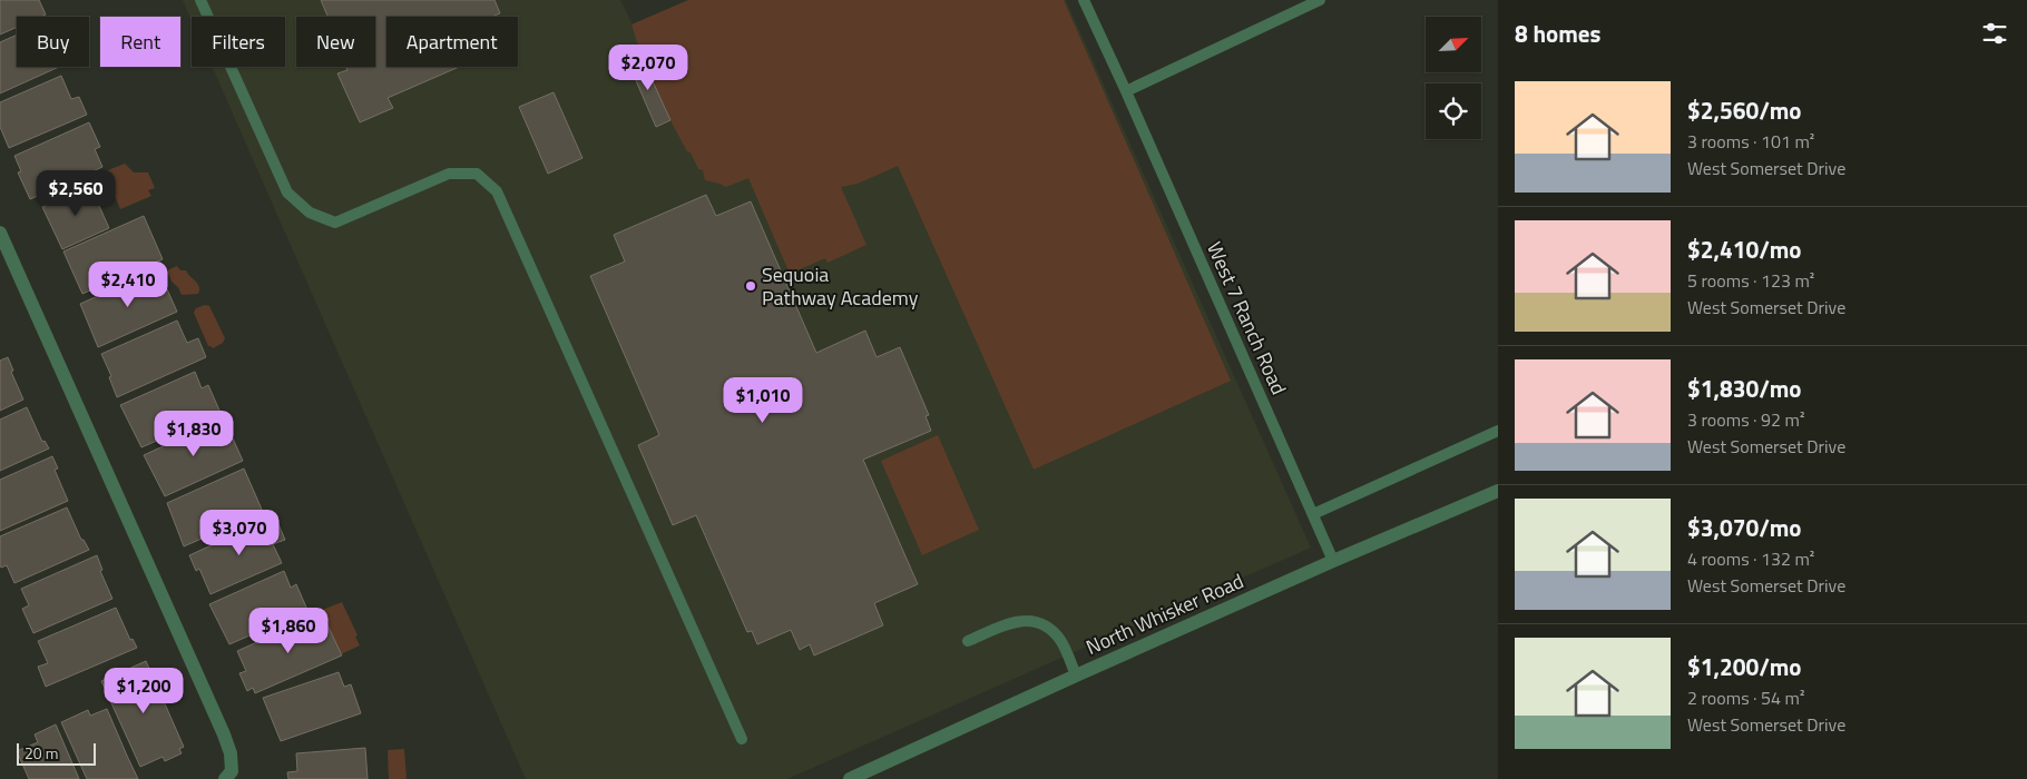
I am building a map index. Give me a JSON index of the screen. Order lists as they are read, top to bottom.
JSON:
{
  "streets": {
    "street": ["North Whisker Road"],
    "lane": ["West 7 Ranch Road"]
  },
  "crossings": [
    ["West 7 Ranch Road", "North Whisker Road"]
  ],
  "places": ["Sequoia Pathway Academy"],
  "scale_bar": "20 m",
  "north": "top right",
  "page": {
    "heading": "8 homes",
    "chip": [
      "Buy",
      "Rent",
      "Filters",
      "New",
      "Apartment"
    ],
    "price": [
      "$2,070",
      "$2,560",
      "$2,410",
      "$1,010",
      "$1,830",
      "$3,070",
      "$1,860",
      "$1,200"
    ],
    "list": [
      {
        "name": "$2,560/mo",
        "note": "3 rooms · 101 m² · West Somerset Drive"
      },
      {
        "name": "$2,410/mo",
        "note": "5 rooms · 123 m² · West Somerset Drive"
      },
      {
        "name": "$1,830/mo",
        "note": "3 rooms · 92 m² · West Somerset Drive"
      },
      {
        "name": "$3,070/mo",
        "note": "4 rooms · 132 m² · West Somerset Drive"
      },
      {
        "name": "$1,200/mo",
        "note": "2 rooms · 54 m² · West Somerset Drive"
      }
    ],
    "scale": "20 m"
  }
}
